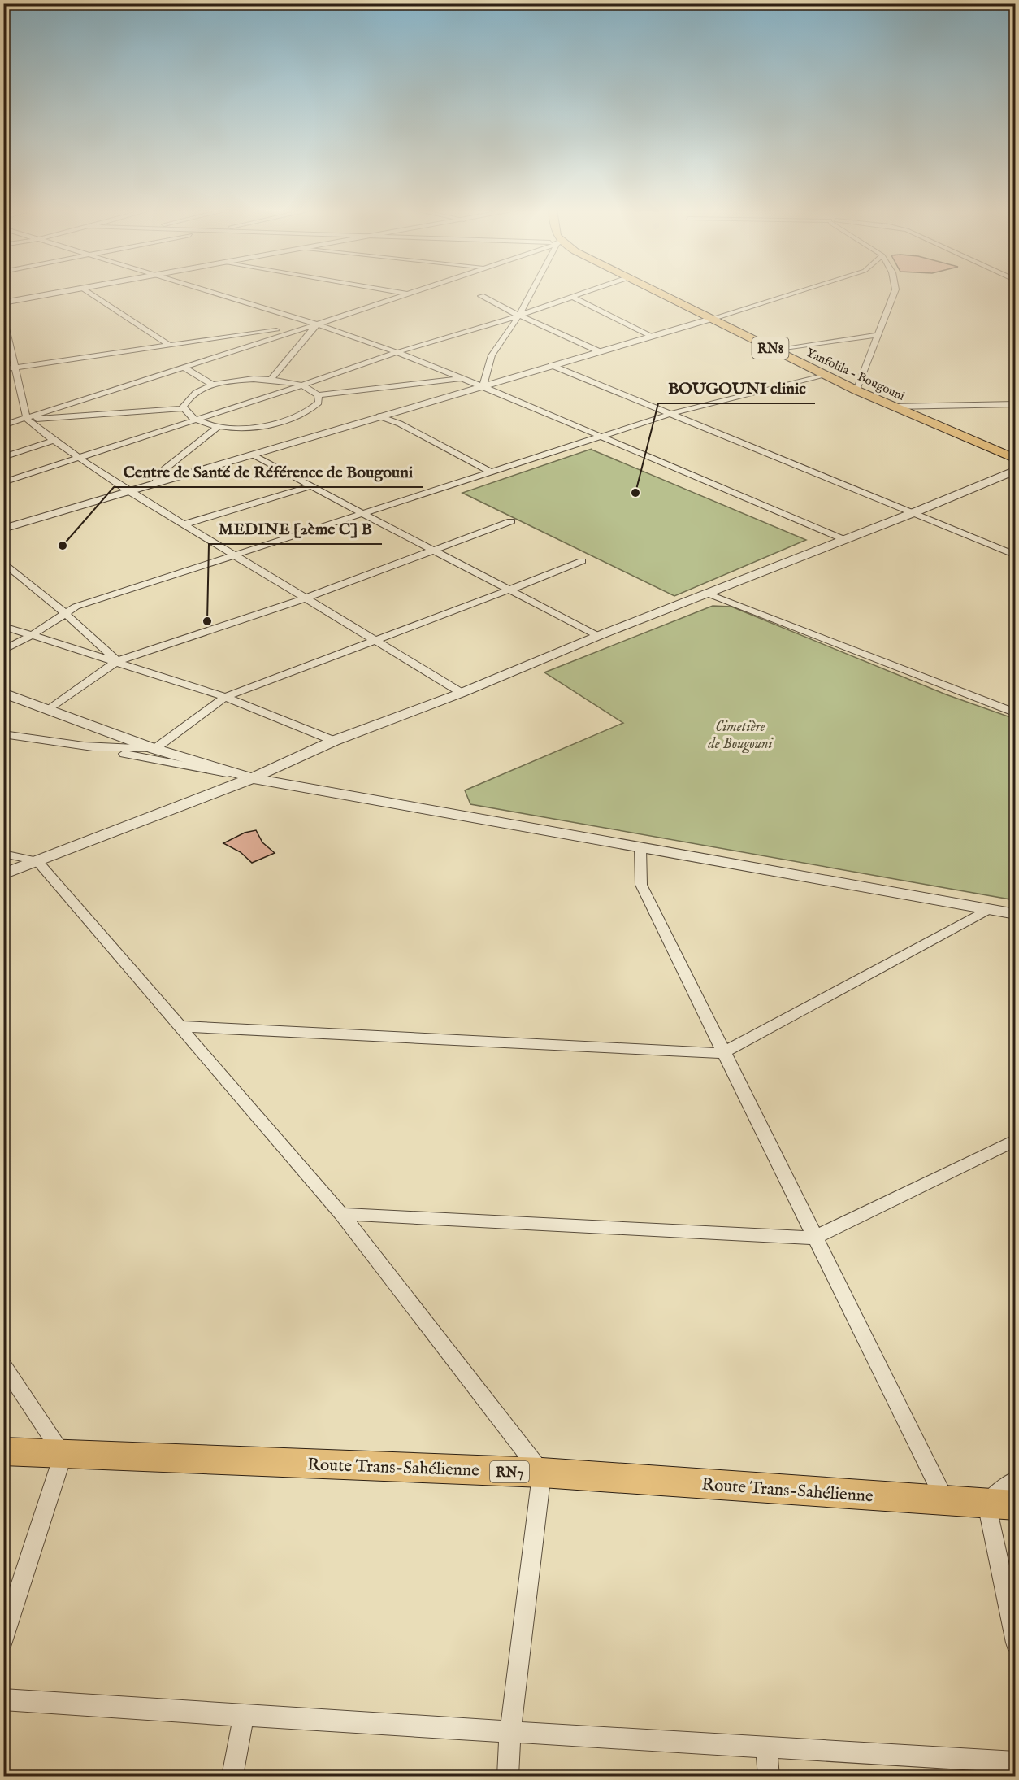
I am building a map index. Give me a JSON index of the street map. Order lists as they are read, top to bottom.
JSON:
{
  "streets": {
    "highway": ["Route Trans-Sahélienne", "RN7"],
    "main road": ["RN8", "Yanfolila - Bougouni"]
  },
  "parks": ["Cimetière de Bougouni"],
  "places": ["BOUGOUNI clinic", "Centre de Santé de Référence de Bougouni", "MEDINE [2ème C] B"]
}
